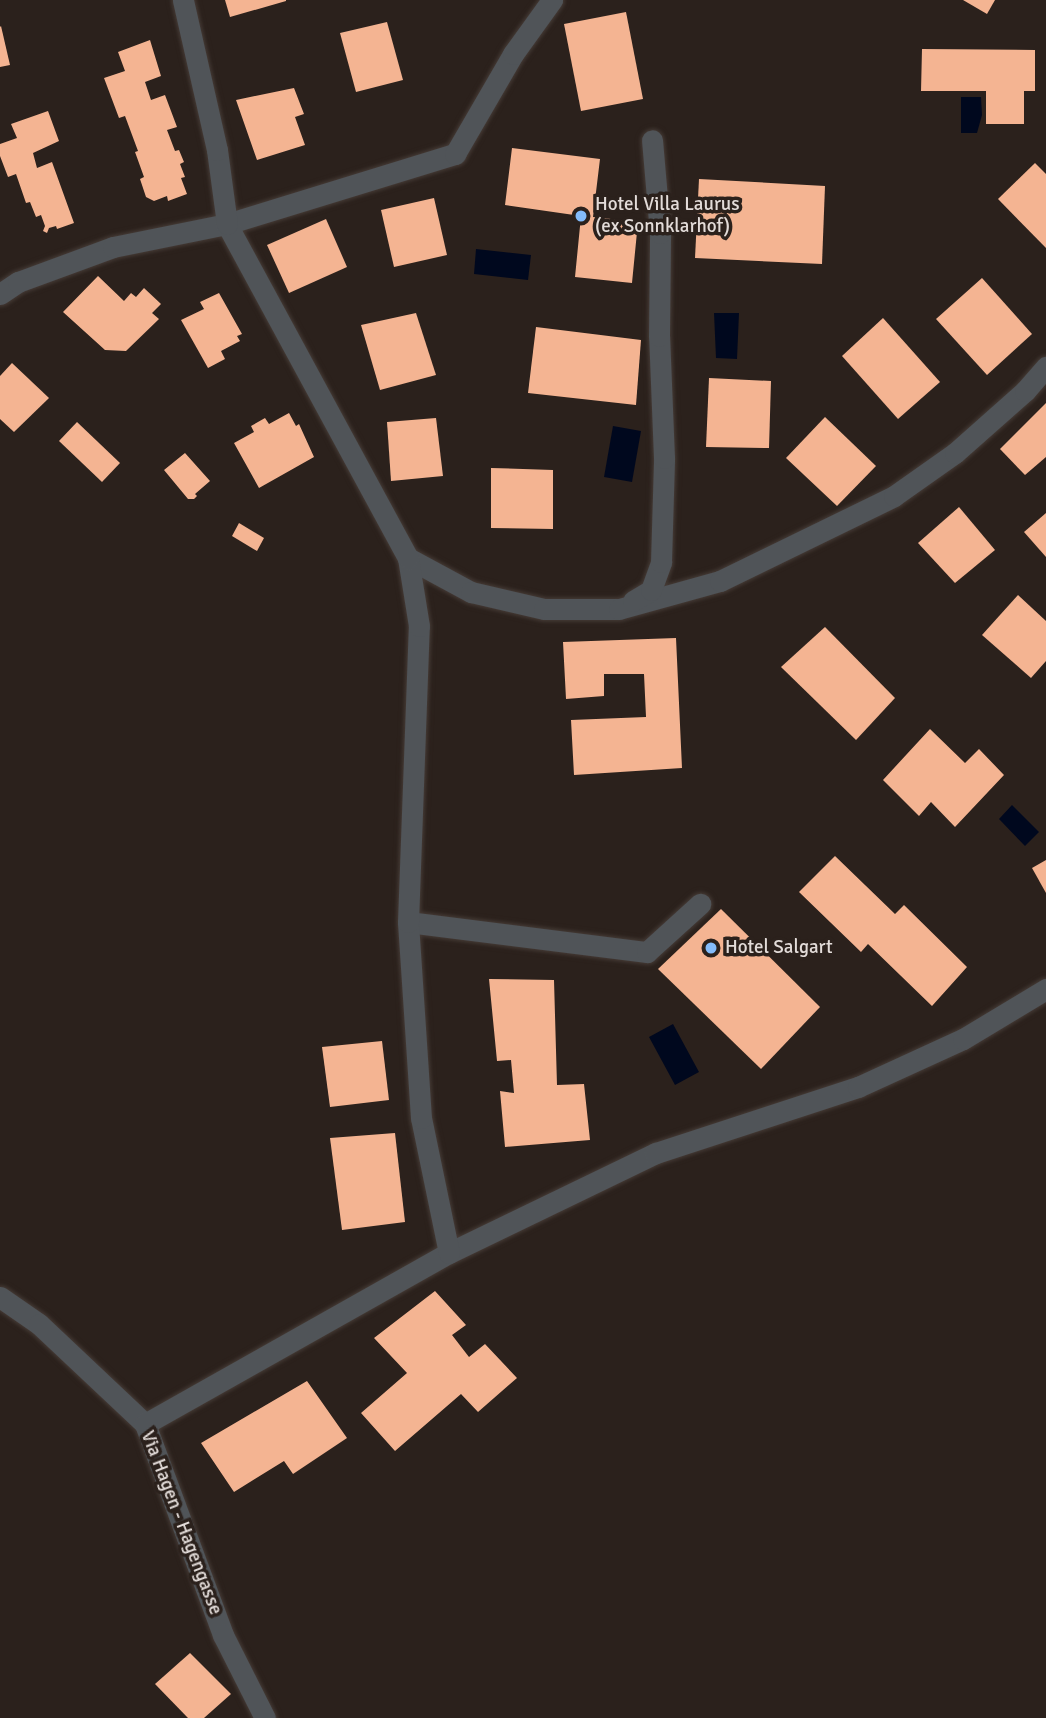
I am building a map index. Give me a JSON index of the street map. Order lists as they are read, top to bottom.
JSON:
{
  "streets": {
    "street": ["Via Hagen - Hagengasse"]
  },
  "places": ["Hotel Villa Laurus (ex Sonnklarhof)", "Hotel Salgart"]
}
